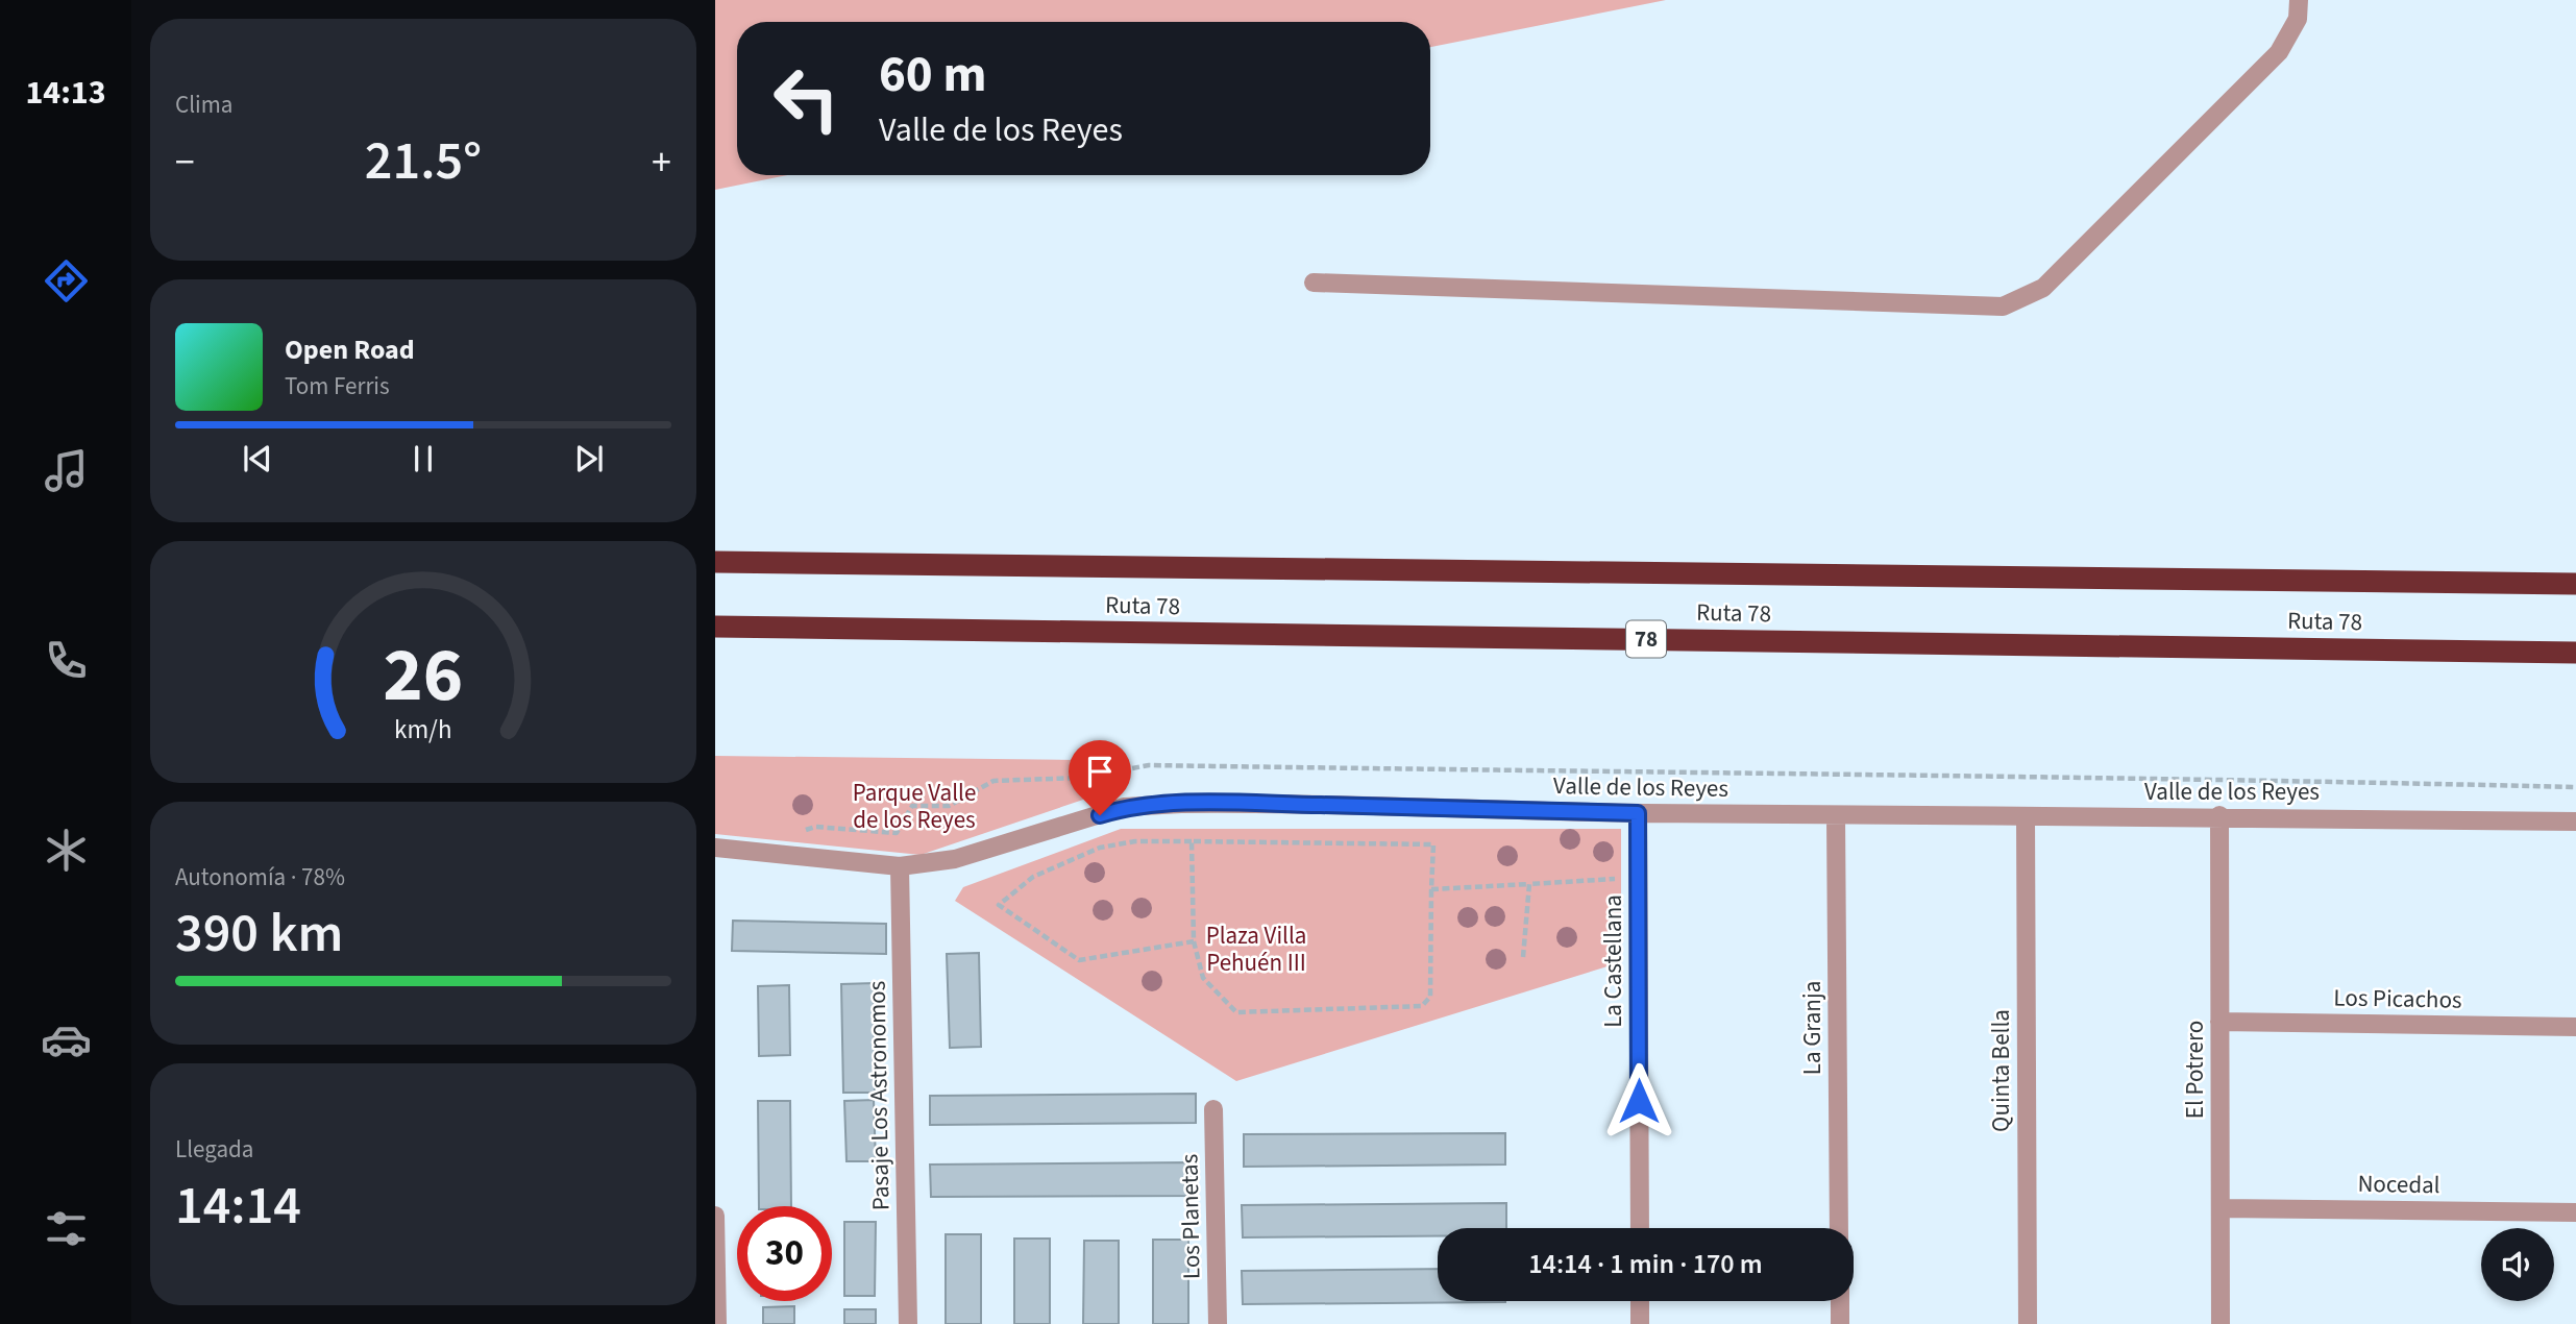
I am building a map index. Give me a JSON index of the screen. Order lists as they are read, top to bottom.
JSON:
{
  "streets": {
    "highway": ["Ruta 78", "78"],
    "street": [
      "Valle de los Reyes",
      "La Castellana",
      "Los Picachos",
      "La Granja",
      "El Potrero",
      "Quinta Bella",
      "Pasaje Los Astronomos",
      "Nocedal",
      "Los Planetas"
    ]
  },
  "crossings": [
    ["Valle de los Reyes", "La Castellana"],
    ["Valle de los Reyes", "La Granja"],
    ["Valle de los Reyes", "El Potrero"],
    ["Valle de los Reyes", "Quinta Bella"],
    ["Valle de los Reyes", "Pasaje Los Astronomos"],
    ["Los Picachos", "El Potrero"],
    ["El Potrero", "Nocedal"]
  ],
  "parks": ["Parque Valle de los Reyes", "Plaza Villa Pehuén III"],
  "page": {
    "tabs": "14:13",
    "tile": [
      "Clima",
      ["Autonomía · 78%", "390 km"],
      ["Llegada", "14:14"]
    ],
    "turn": ["60 m", "Valle de los Reyes"],
    "heat": ["−", "21.5°", "+"],
    "song": ["Open Road", "Tom Ferris"],
    "limit": "30",
    "trip": "14:14 · 1 min · 170 m",
    "gauge": ["26", "km/h"]
  }
}
